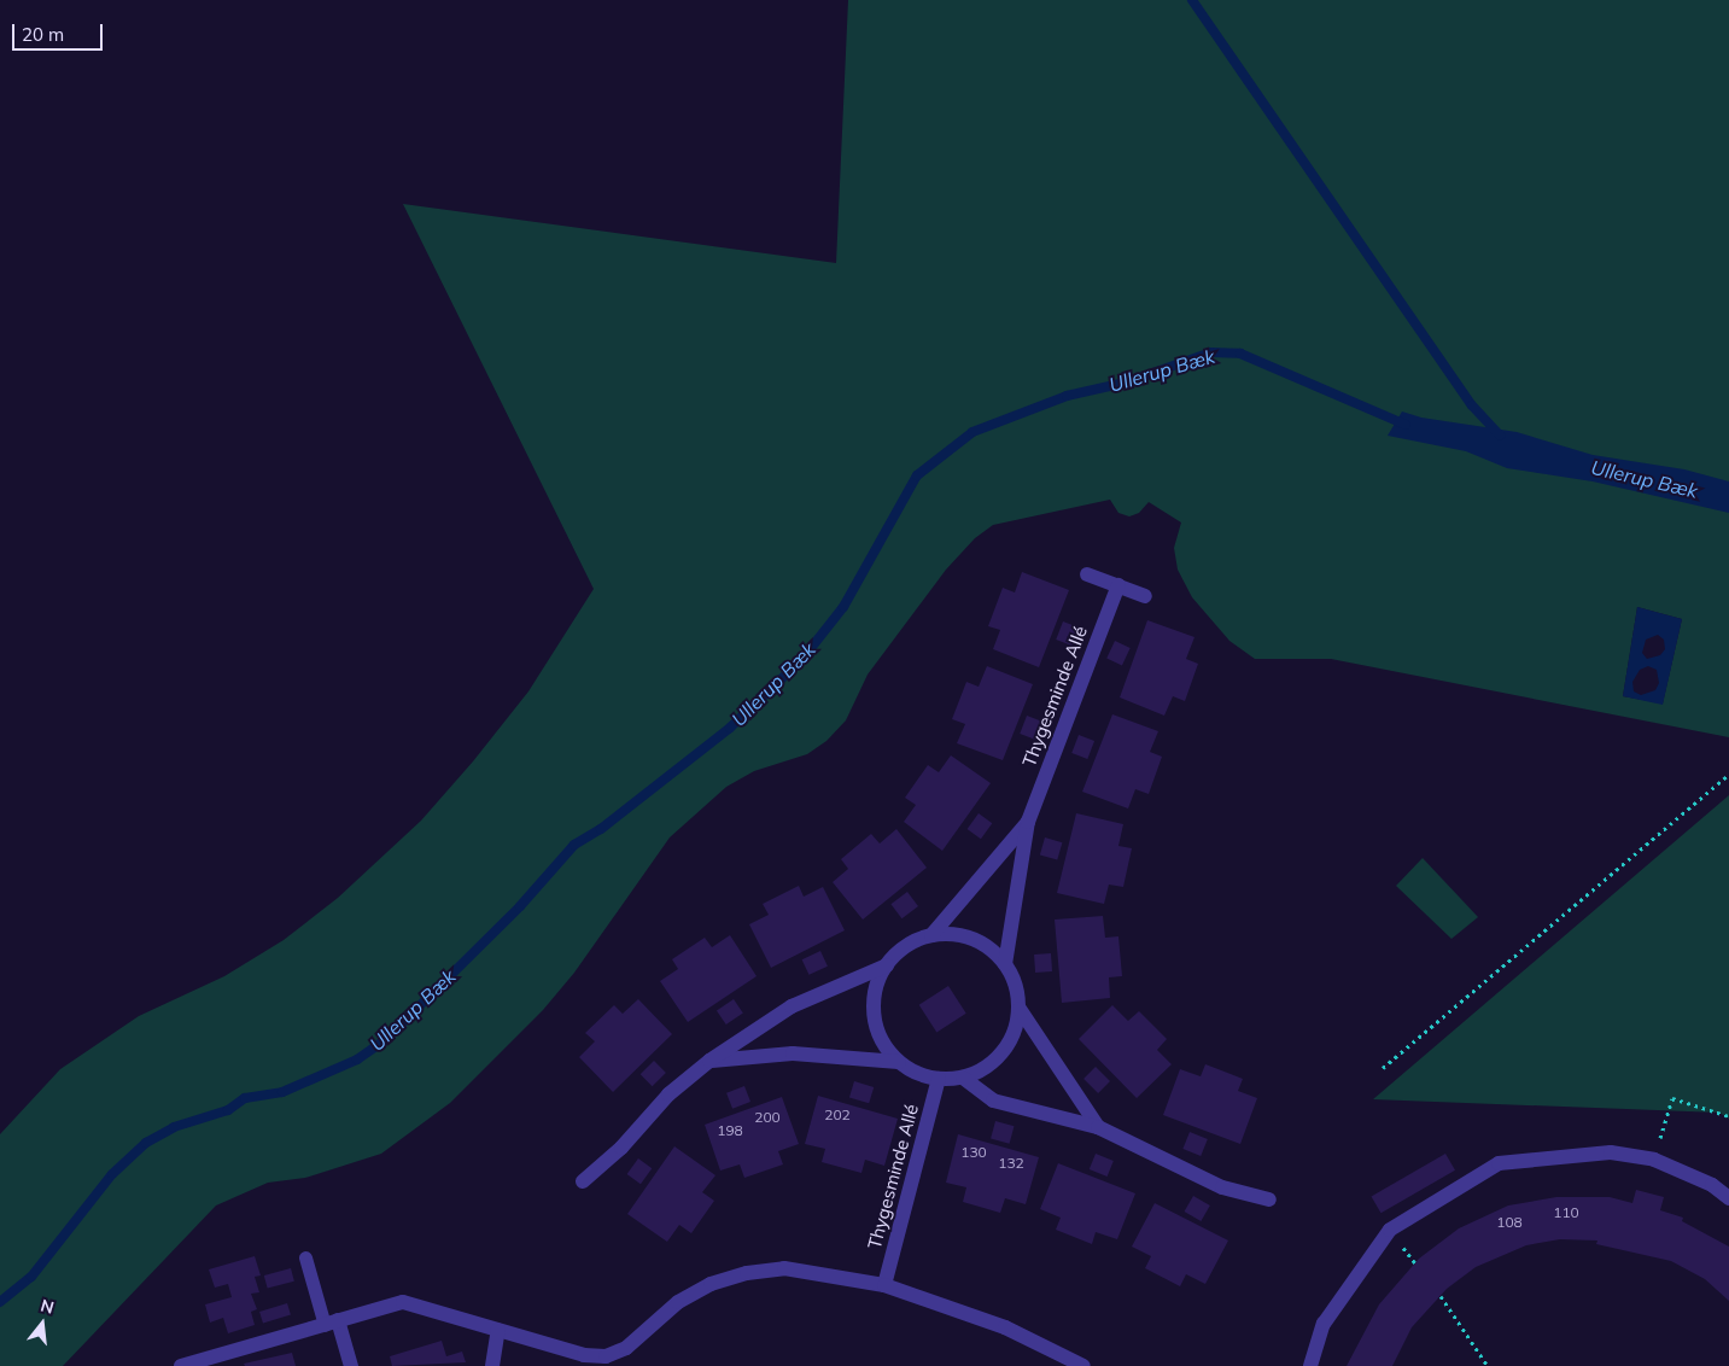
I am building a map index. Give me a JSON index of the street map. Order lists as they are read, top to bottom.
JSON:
{
  "streets": {
    "street": ["Thygesminde Allé"]
  },
  "water": ["Ullerup Bæk"],
  "house_numbers": [
    "202",
    "200",
    "198",
    "130",
    "132",
    "110",
    "108"
  ],
  "scale_bar": "20 m",
  "north": "top"
}
